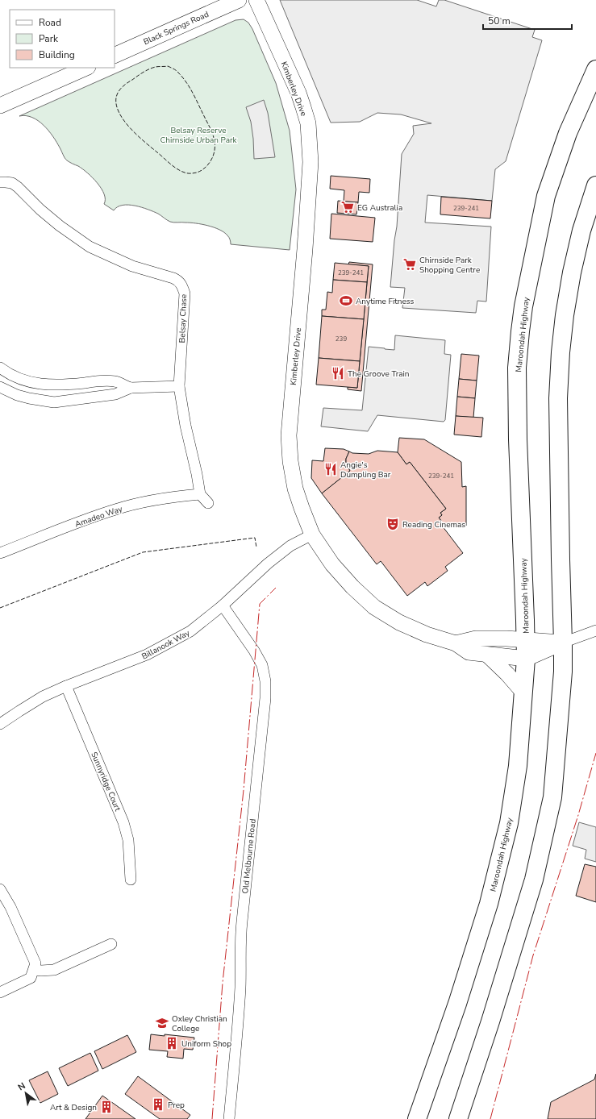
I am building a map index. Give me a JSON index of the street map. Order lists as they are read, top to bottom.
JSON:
{
  "streets": {
    "highway": ["Maroondah Highway"],
    "main road": ["Black Springs Road", "Kimberley Drive"],
    "street": [
      "Belsay Chase",
      "Amadeo Way",
      "Billanook Way",
      "Sunnyridge Court",
      "Old Melbourne Road"
    ]
  },
  "crossings": [
    ["Kimberley Drive", "Maroondah Highway"],
    ["Kimberley Drive", "Billanook Way"],
    ["Belsay Chase", "Amadeo Way"],
    ["Billanook Way", "Sunnyridge Court"],
    ["Billanook Way", "Old Melbourne Road"]
  ],
  "parks": ["Belsay Reserve Chirnside Urban Park"],
  "places": {
    "supermarket": ["EG Australia", "Chirnside Park Shopping Centre"],
    "sports": ["Anytime Fitness"],
    "restaurant": ["The Groove Train", "Angie's Dumpling Bar"],
    "theatre": ["Reading Cinemas"],
    "school or university": ["Oxley Christian College"],
    "building": ["Uniform Shop", "Prep", "Art & Design"]
  },
  "house_numbers": [
    "239-241",
    "239-241",
    "239",
    "239-241"
  ],
  "legend": ["Road", "Park", "Building"],
  "scale_bar": "50 m",
  "north": "top left"
}
